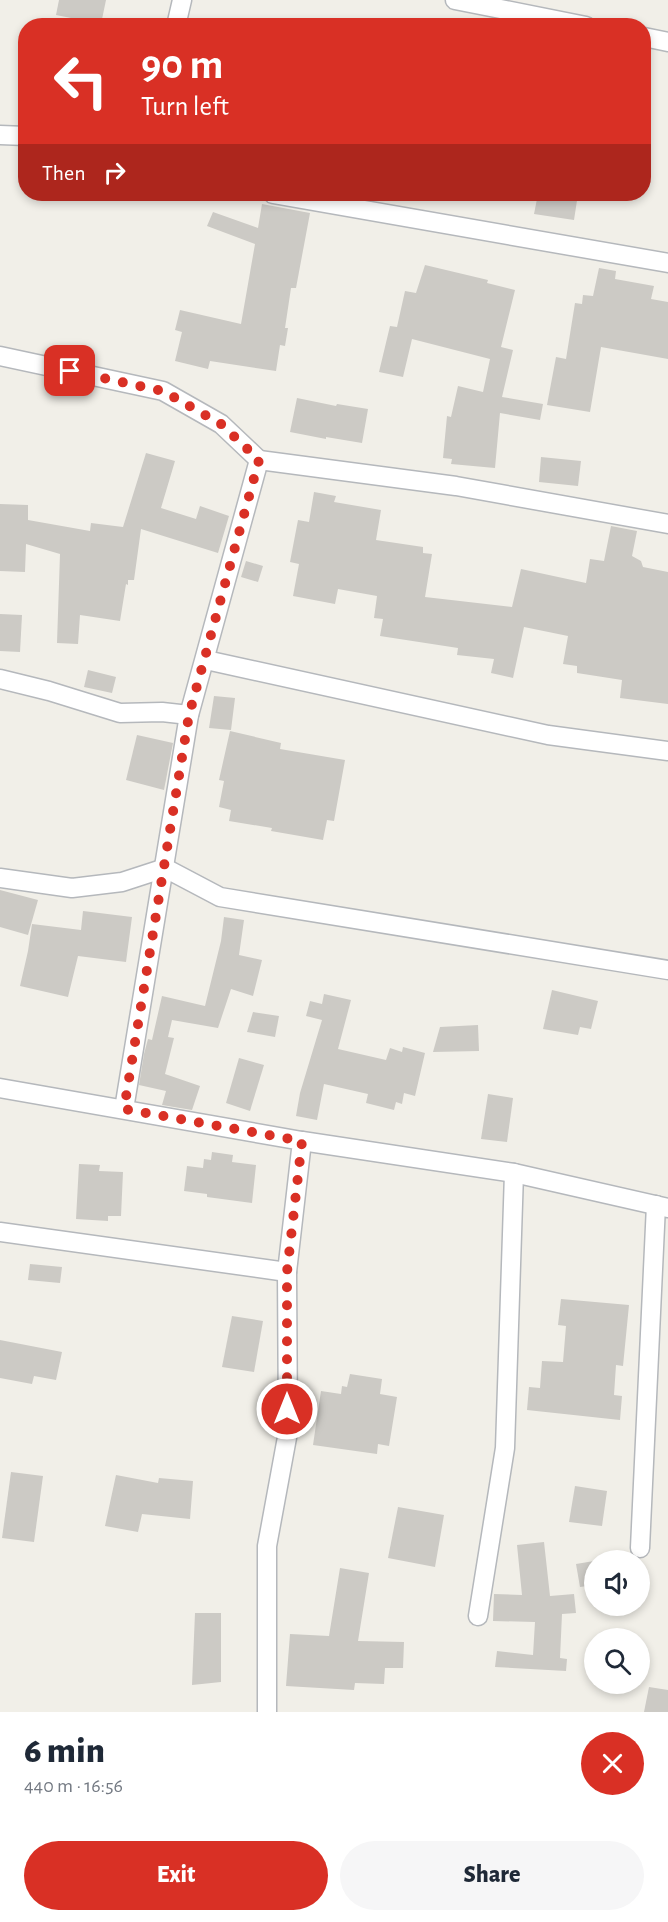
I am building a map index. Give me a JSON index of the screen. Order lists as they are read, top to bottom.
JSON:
{
  "page": {
    "turn": ["90 m", "Turn left"],
    "then": "Then",
    "heading": ["6 min", "440 m · 16:56"],
    "buttons": ["Exit", "Share"]
  }
}
